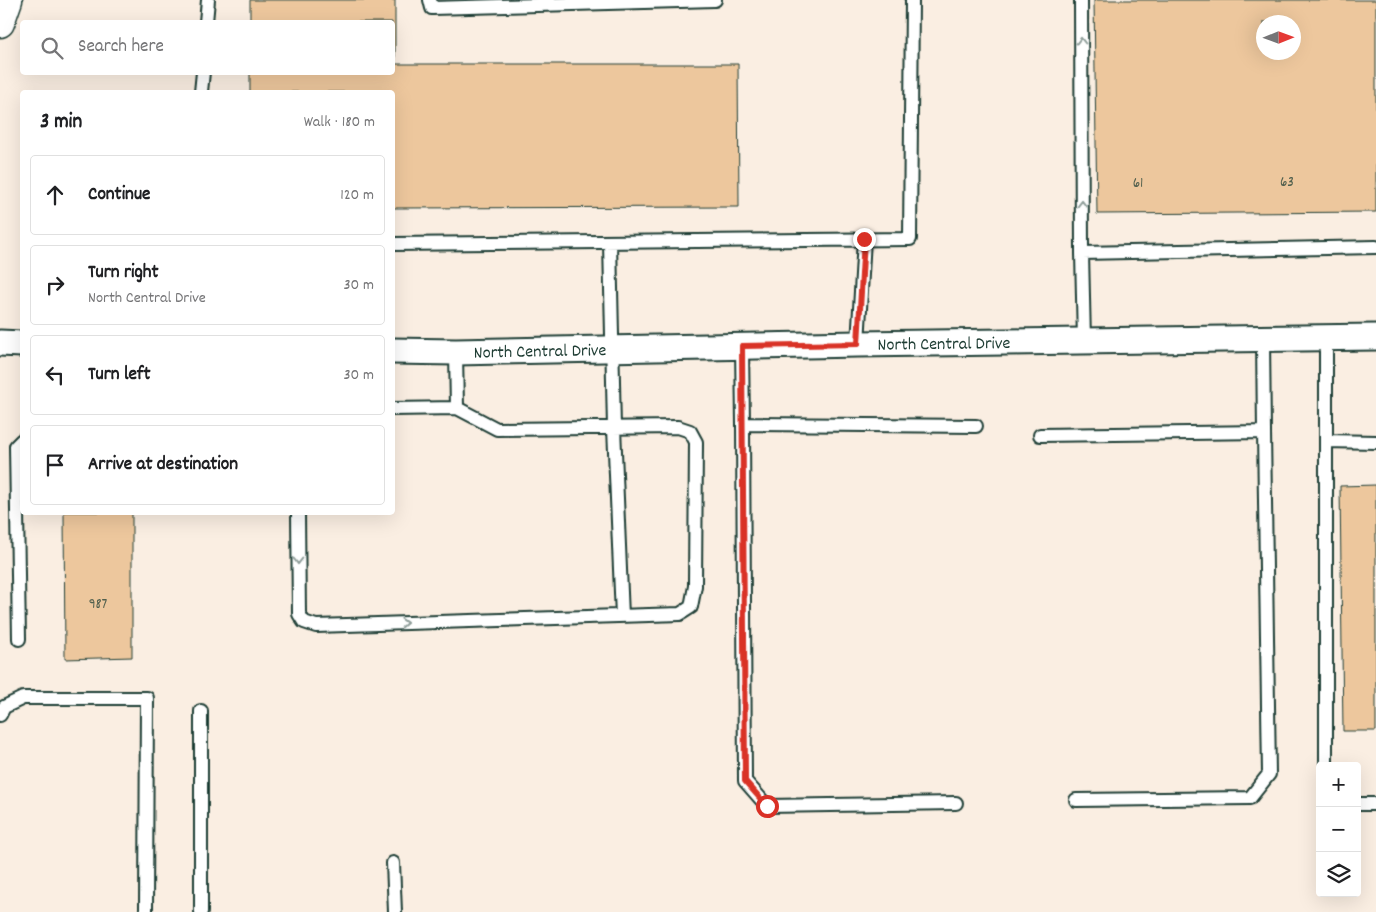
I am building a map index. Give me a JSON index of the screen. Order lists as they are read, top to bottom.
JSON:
{
  "streets": {
    "street": ["North Central Drive"]
  },
  "house_numbers": ["63", "61", "987"],
  "north": "right",
  "page": {
    "search": "Search here",
    "heading": ["3 min", "Walk · 180 m"],
    "list": [
      ["Continue", "120 m"],
      ["Turn right", "North Central Drive", "30 m"],
      ["Turn left", "30 m"],
      "Arrive at destination"
    ],
    "map_buttons": ["+", "−"]
  }
}
